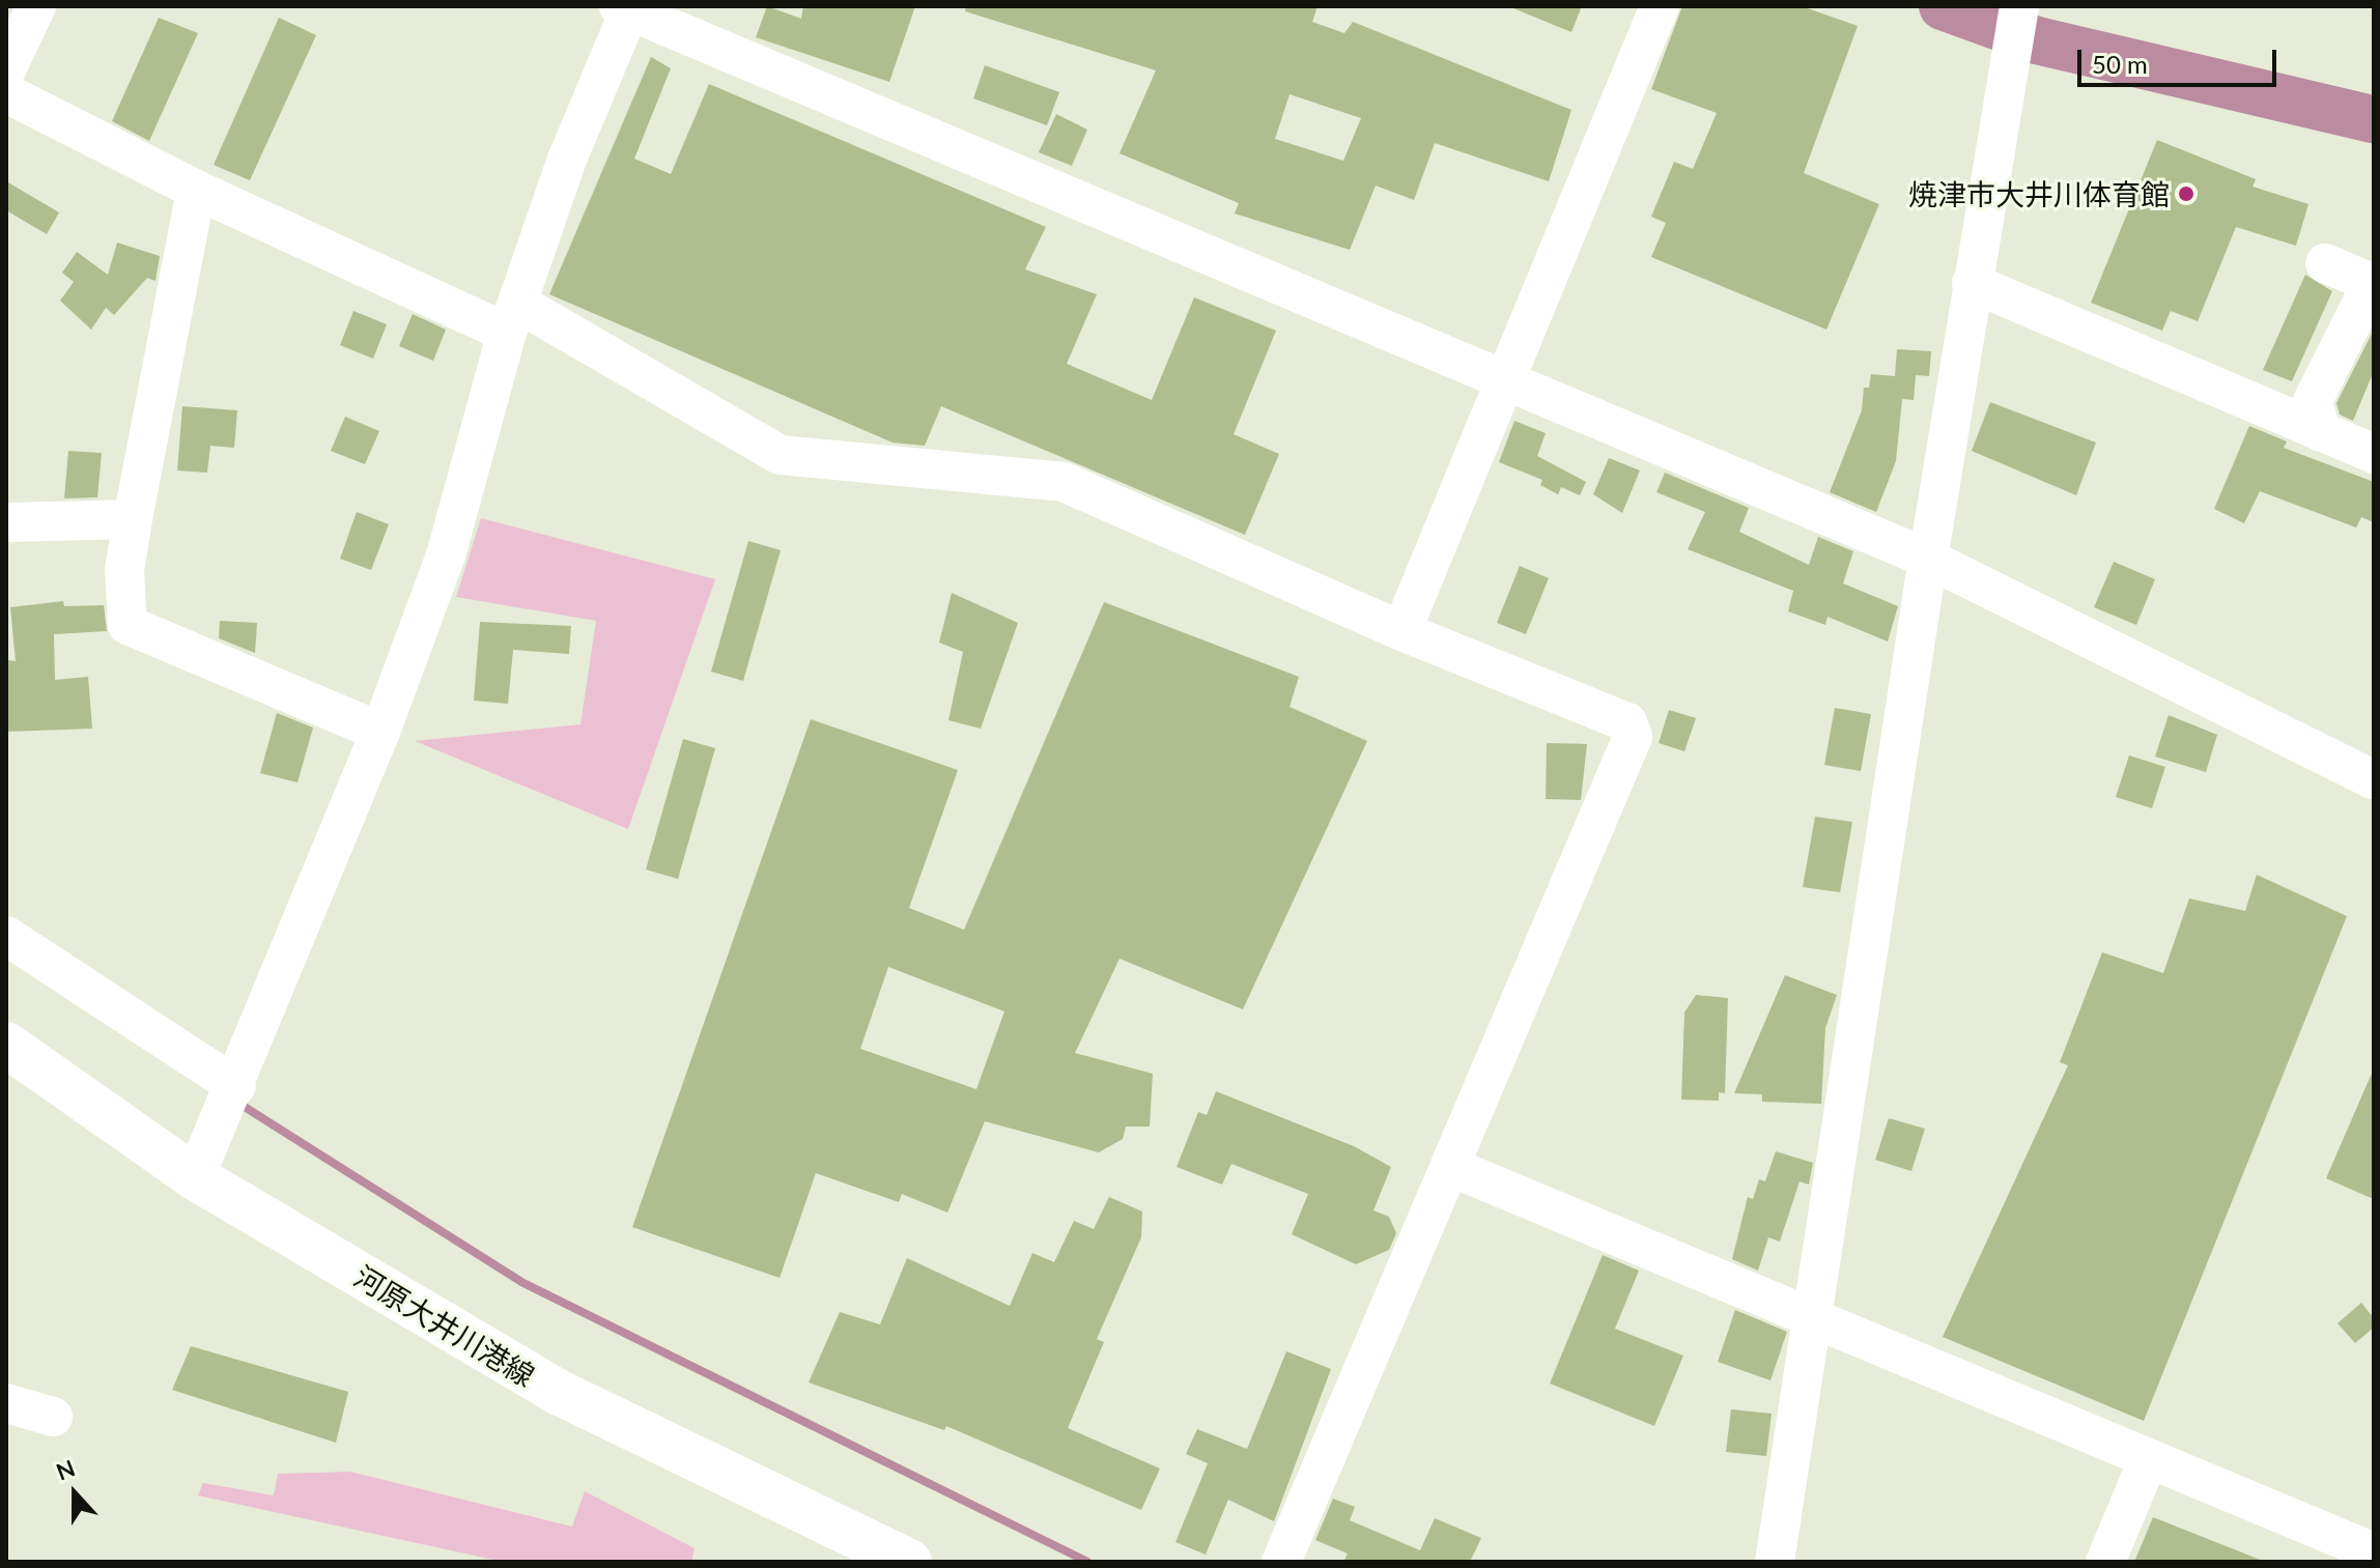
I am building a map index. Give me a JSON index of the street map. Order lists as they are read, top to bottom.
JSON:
{
  "streets": {
    "main road": ["河原大井川港線"]
  },
  "places": ["焼津市大井川体育館"],
  "scale_bar": "50 m",
  "north": "top"
}
